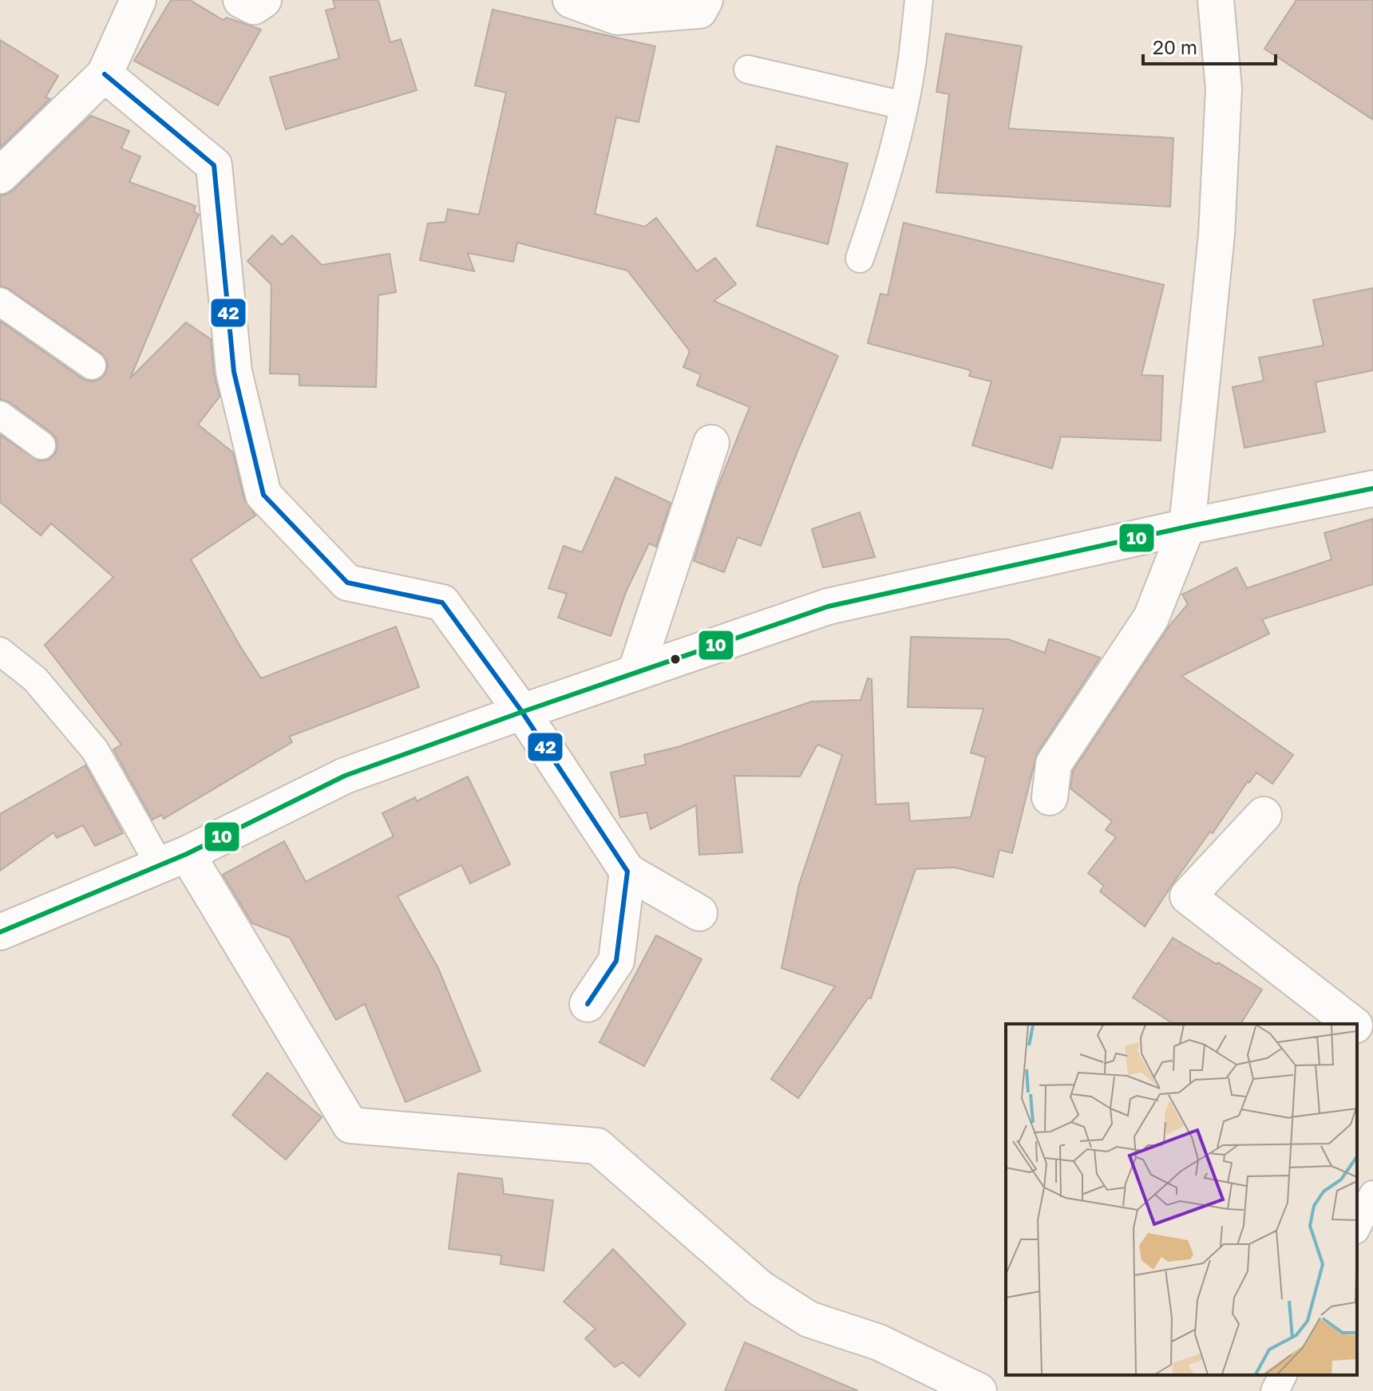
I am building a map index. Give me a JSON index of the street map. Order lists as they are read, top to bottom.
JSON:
{
  "lines": ["transit line 42", "transit line 10"],
  "scale_bar": "20 m"
}
